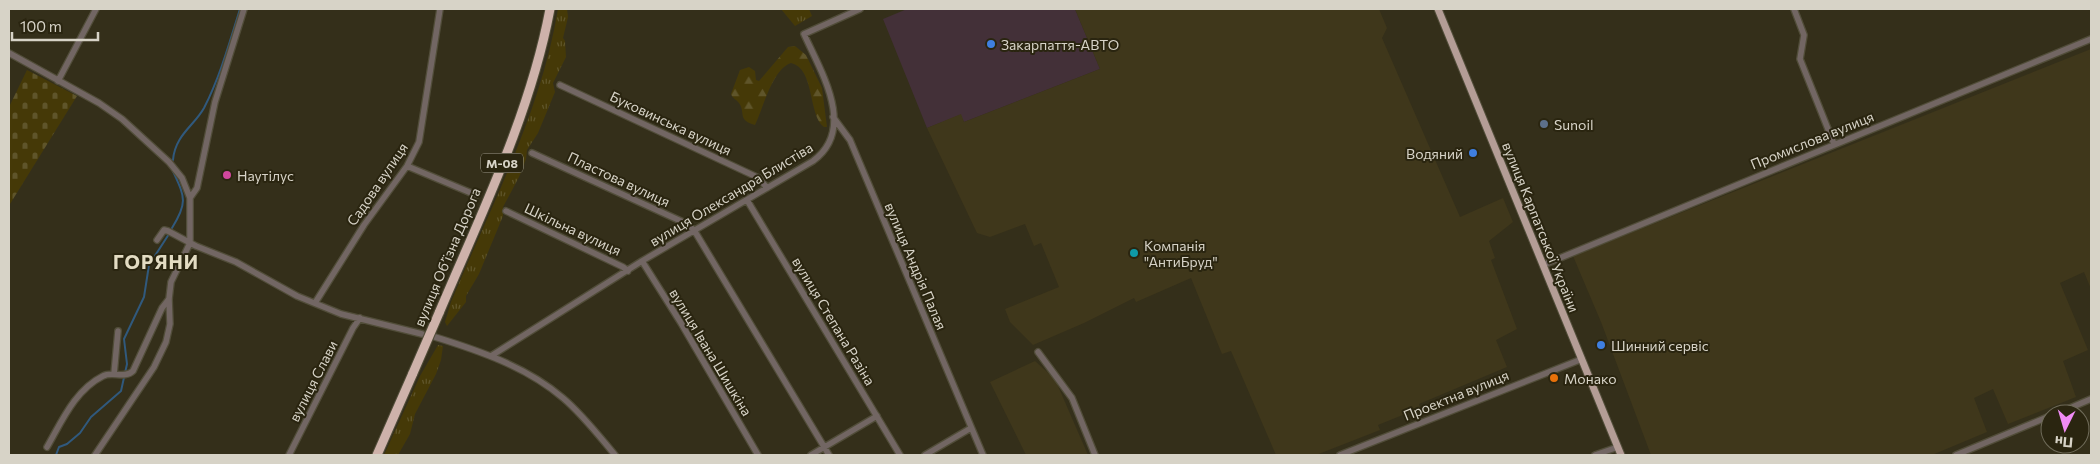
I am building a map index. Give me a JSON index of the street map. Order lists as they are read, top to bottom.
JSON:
{
  "streets": {
    "highway": ["М-08", "вулиця Обʼїзна Дорога"],
    "main road": ["вулиця Карпатської України"],
    "street": [
      "Буковинська вулиця",
      "Промислова вулиця",
      "Пластова вулиця",
      "Садова вулиця",
      "вулиця Олександра Блистіва",
      "Шкільна вулиця",
      "вулиця Андрія Палая",
      "вулиця Степана Разіна",
      "вулиця Івана Шишкіна",
      "вулиця Слави",
      "Проектна вулиця"
    ]
  },
  "crossings": [
    ["Буковинська вулиця", "вулиця Олександра Блистіва"],
    ["Промислова вулиця", "вулиця Карпатської України"],
    ["Пластова вулиця", "вулиця Олександра Блистіва"],
    ["вулиця Олександра Блистіва", "Шкільна вулиця"],
    ["вулиця Олександра Блистіва", "вулиця Андрія Палая"],
    ["вулиця Олександра Блистіва", "вулиця Степана Разіна"],
    ["вулиця Олександра Блистіва", "вулиця Івана Шишкіна"],
    ["вулиця Карпатської України", "Проектна вулиця"]
  ],
  "districts": ["ГОРЯНИ"],
  "places": [
    "Закарпаття-АВТО",
    "Sunoil",
    "Водяний",
    "Наутілус",
    "Компанія \"АнтиБруд\"",
    "Шинний сервіс",
    "Монако"
  ],
  "scale_bar": "100 m",
  "north": "bottom"
}
